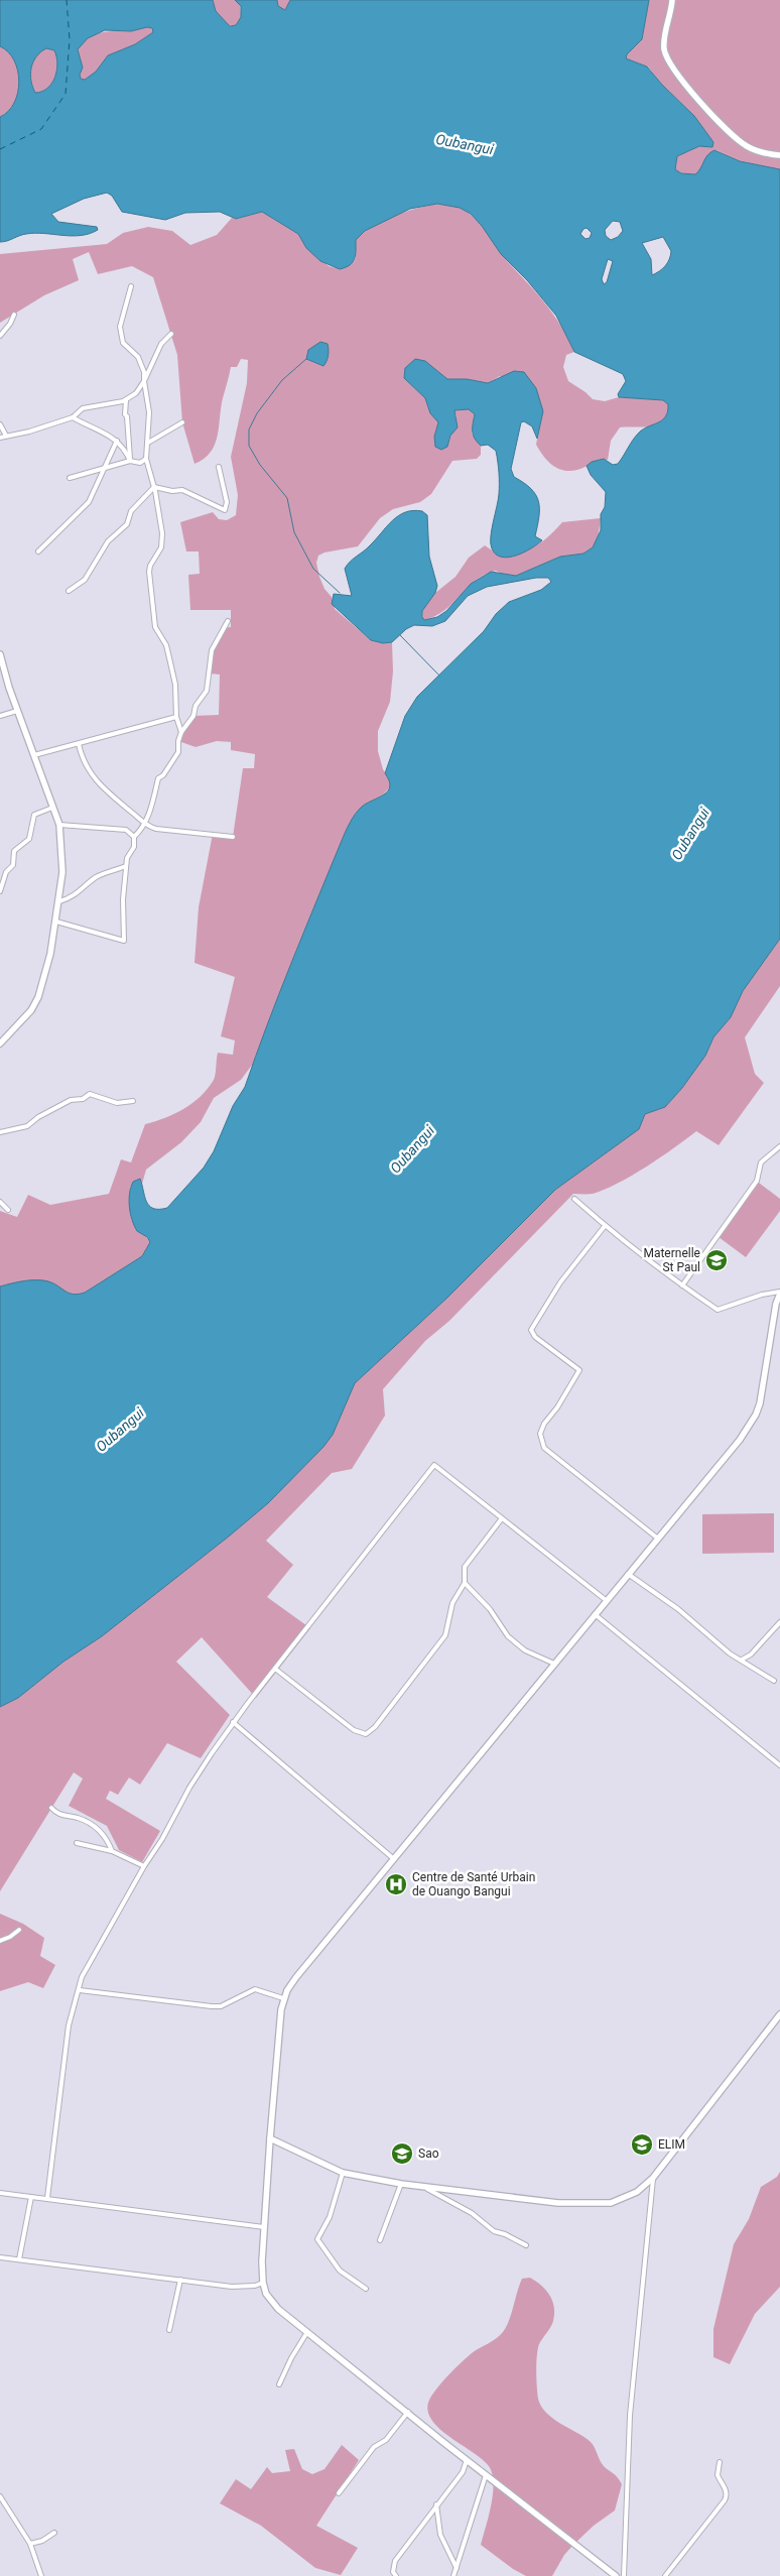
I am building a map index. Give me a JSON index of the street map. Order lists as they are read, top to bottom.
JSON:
{
  "water": ["Oubangui"],
  "places": {
    "school or university": ["Maternelle St Paul", "ELIM", "Sao"],
    "hospital": ["Centre de Santé Urbain de Ouango Bangui"]
  }
}
